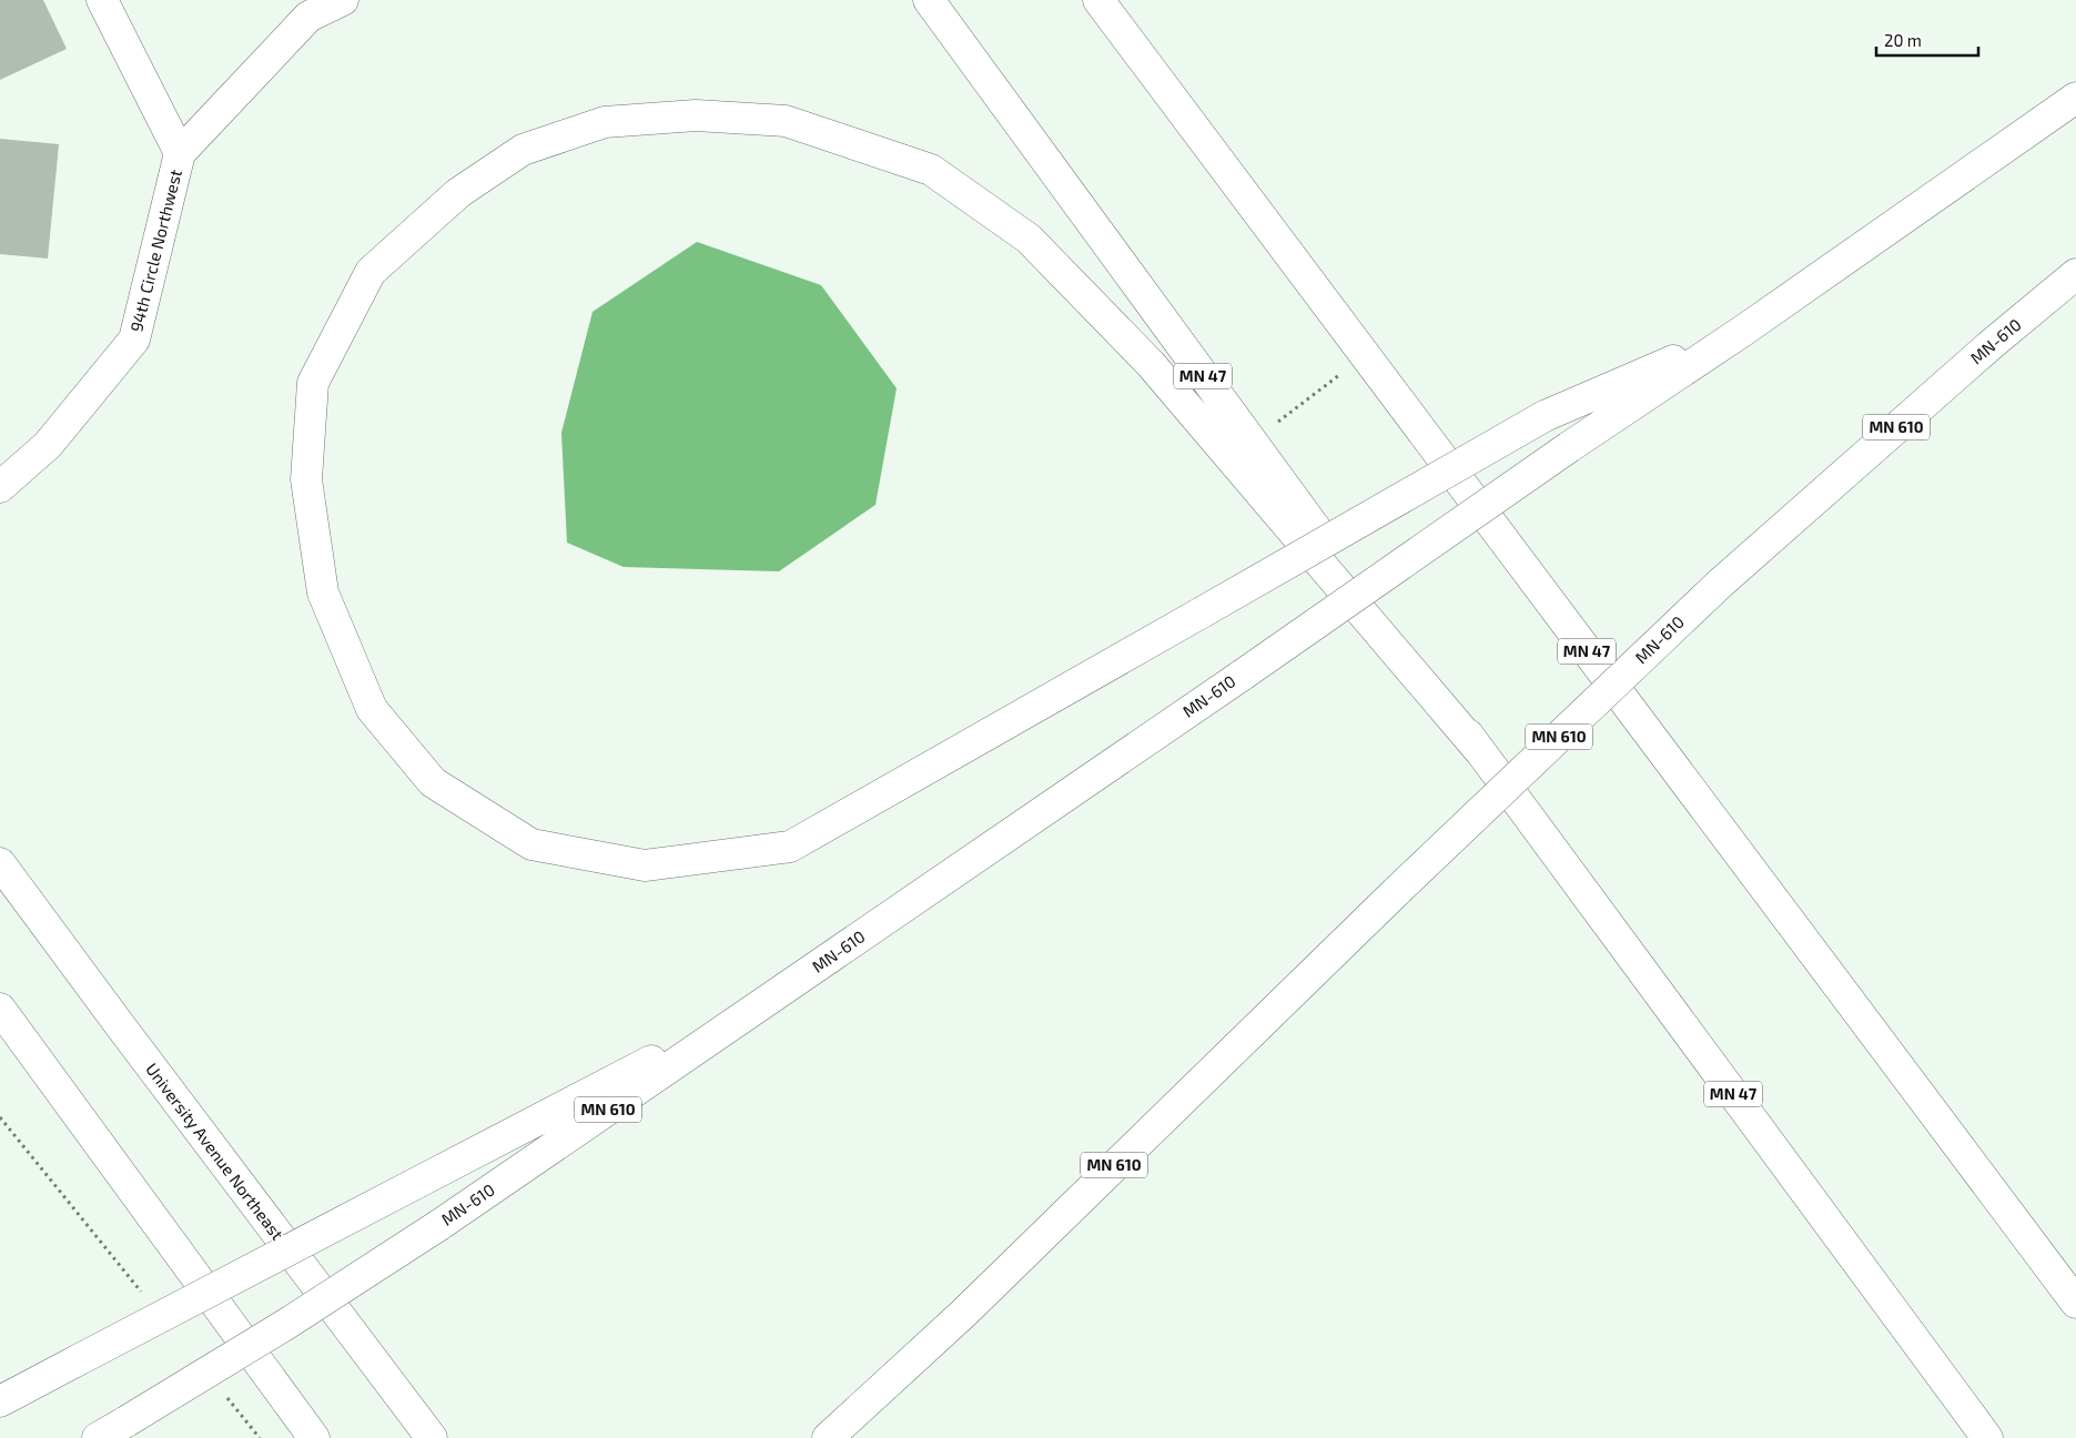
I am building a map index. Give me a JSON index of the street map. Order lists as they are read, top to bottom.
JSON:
{
  "streets": {
    "main road": [
      "94th Circle Northwest",
      "MN-610",
      "MN 47",
      "MN 610",
      "University Avenue Northeast"
    ]
  },
  "crossings": [
    ["MN-610", "MN 610"]
  ],
  "scale_bar": "20 m"
}
